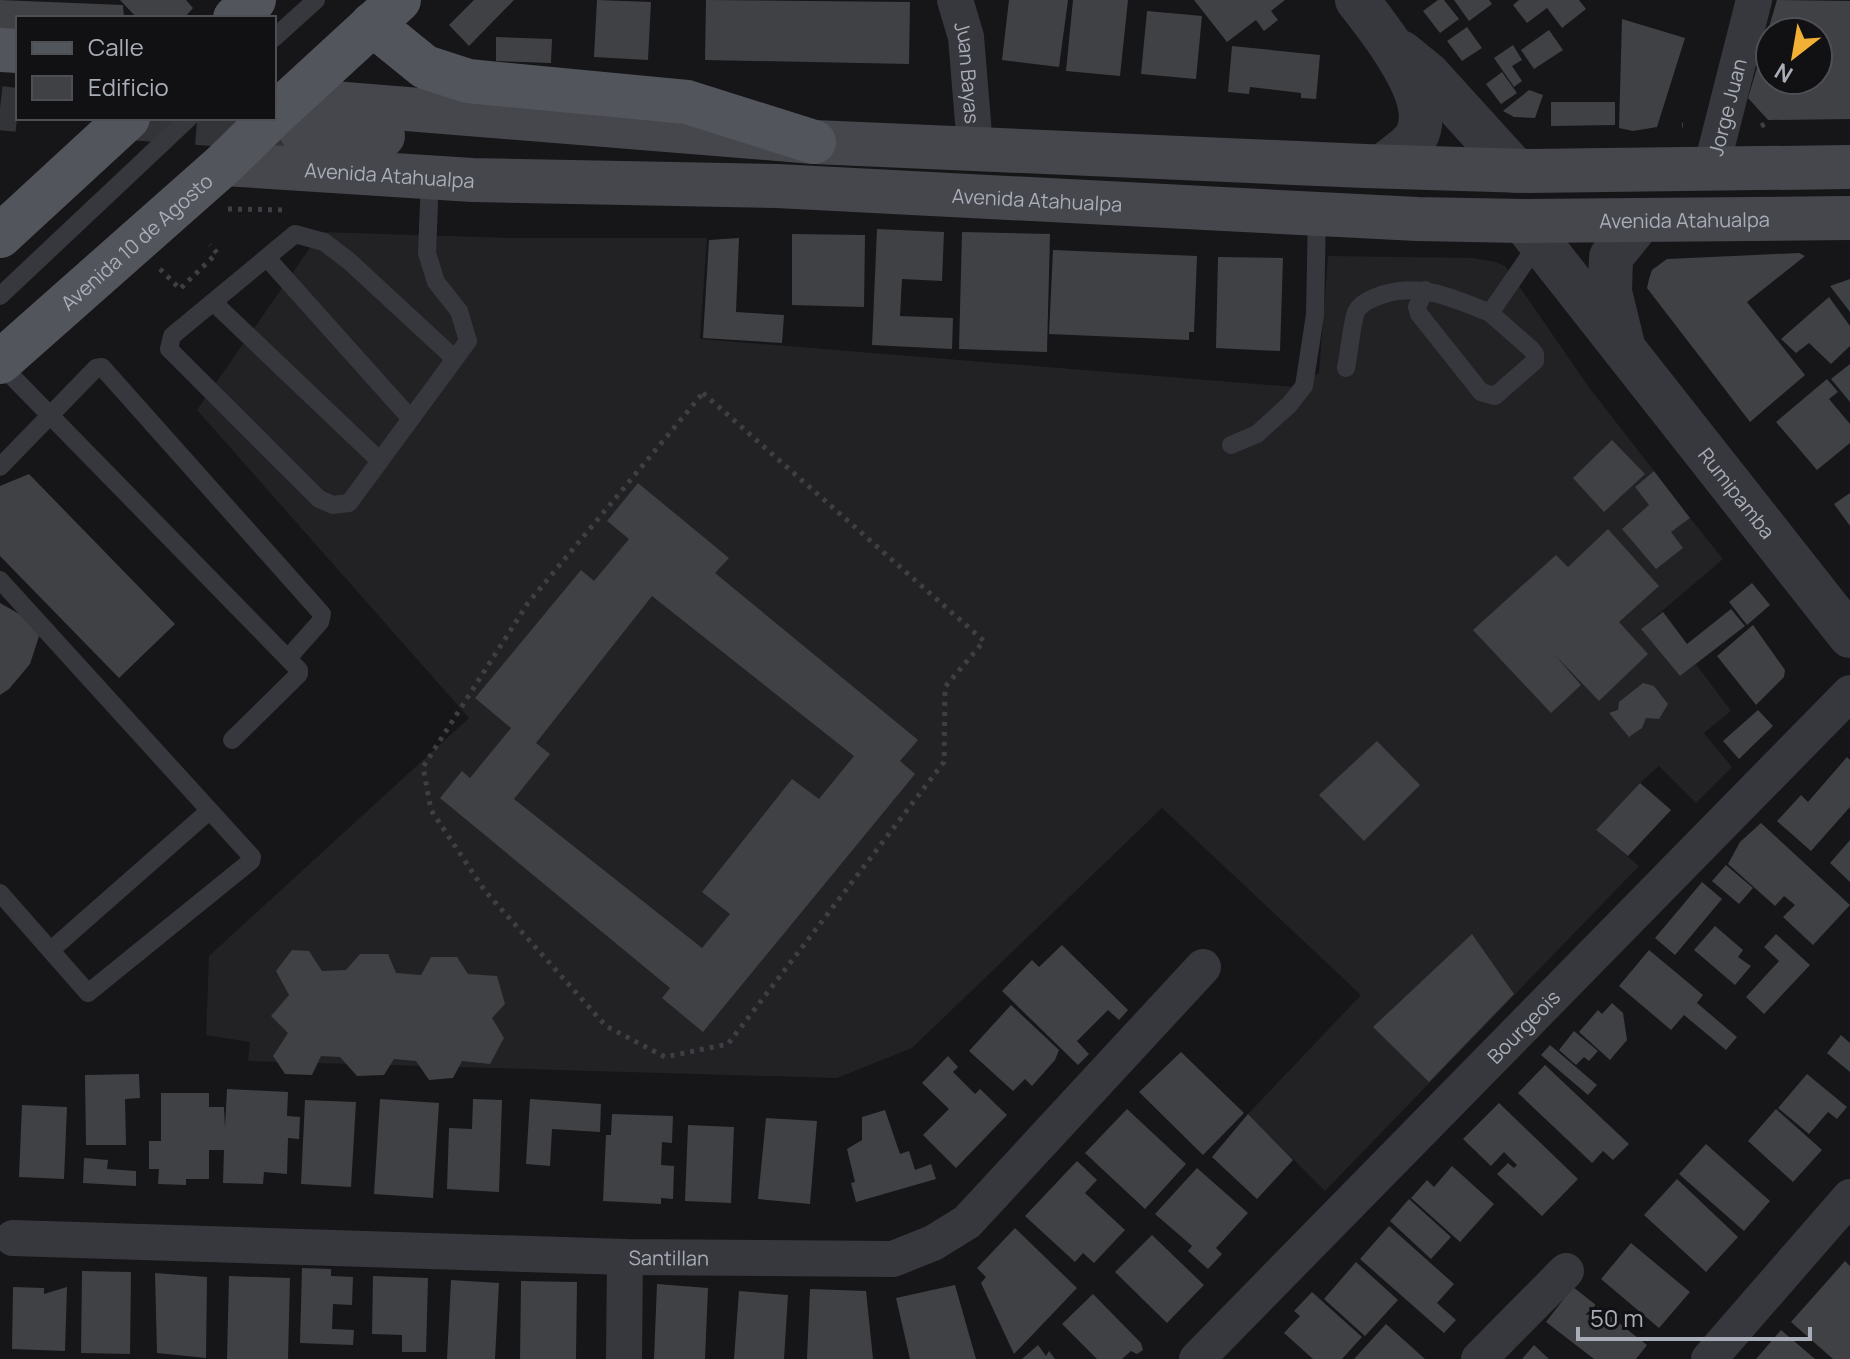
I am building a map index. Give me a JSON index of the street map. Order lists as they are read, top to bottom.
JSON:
{
  "streets": {
    "main road": ["Avenida Atahualpa", "Avenida 10 de Agosto"],
    "street": [
      "Juan Bayas",
      "Jorge Juan",
      "Rumipamba",
      "Bourgeois",
      "Santillan"
    ]
  },
  "crossings": [
    ["Avenida Atahualpa", "Avenida 10 de Agosto"],
    ["Avenida Atahualpa", "Rumipamba"]
  ],
  "legend": ["Calle", "Edificio"],
  "scale_bar": "50 m",
  "north": "bottom left"
}
